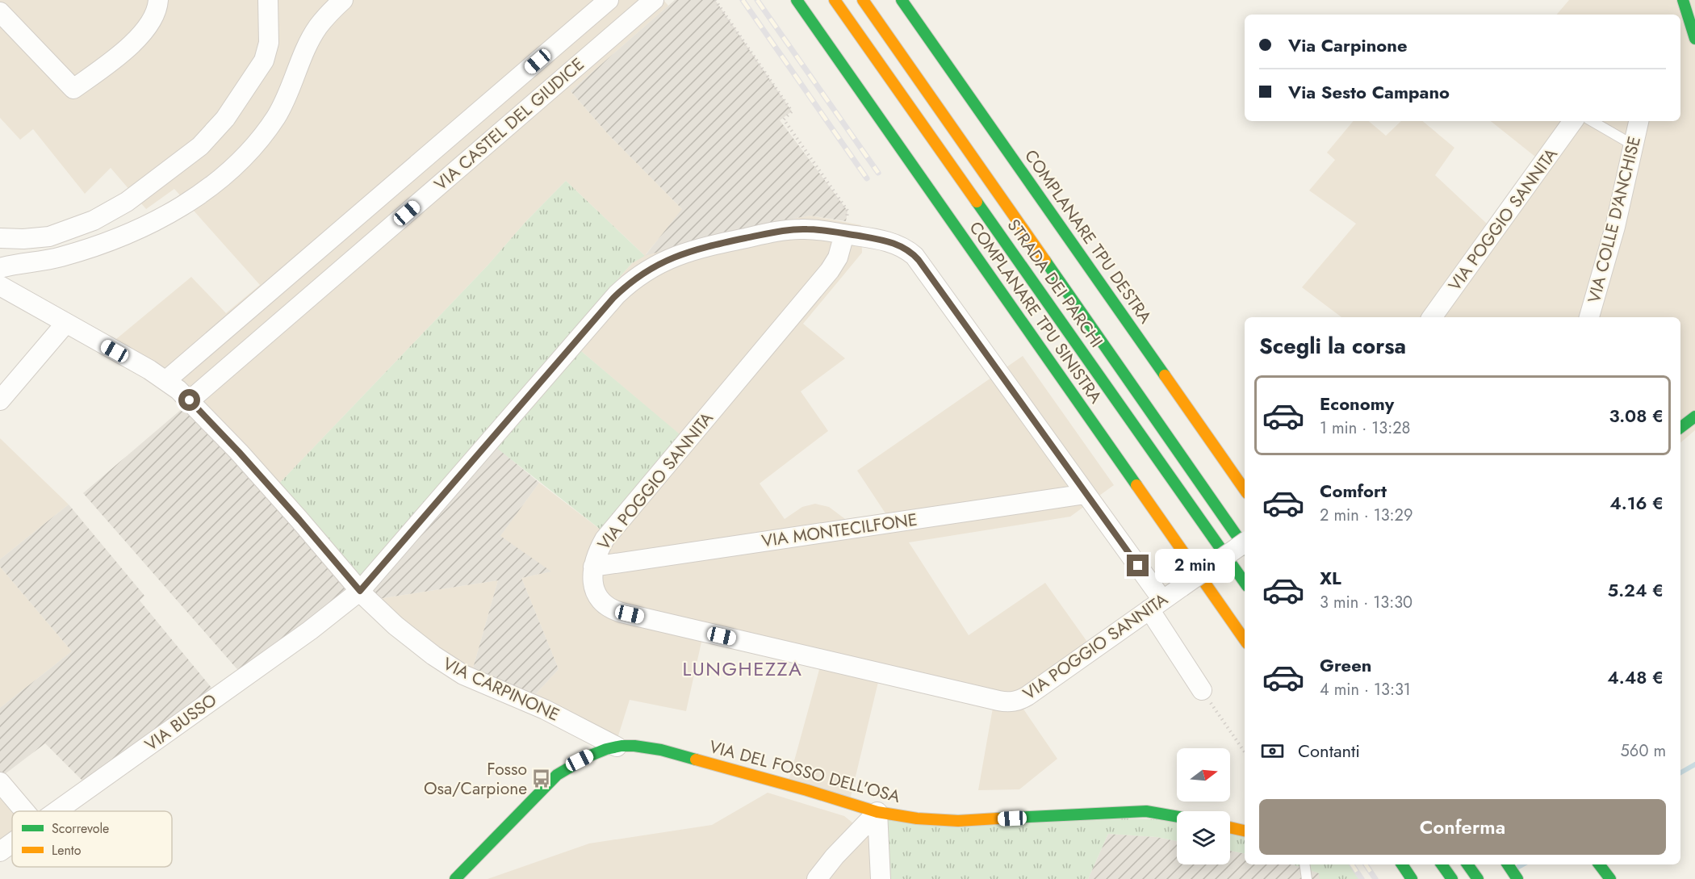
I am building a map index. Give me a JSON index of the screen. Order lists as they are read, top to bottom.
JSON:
{
  "streets": {
    "main road": [
      "COMPLANARE TPU DESTRA",
      "STRADA DEI PARCHI",
      "COMPLANARE TPU SINISTRA",
      "VIA DEL FOSSO DELL'OSA"
    ],
    "street": [
      "VIA CASTEL DEL GIUDICE",
      "VIA POGGIO SANNITA",
      "VIA COLLE D'ANCHISE",
      "VIA MONTECILFONE",
      "VIA CARPINONE",
      "VIA BUSSO"
    ]
  },
  "crossings": [
    ["VIA CASTEL DEL GIUDICE", "VIA CARPINONE"],
    ["VIA POGGIO SANNITA", "VIA MONTECILFONE"],
    ["VIA POGGIO SANNITA", "VIA BUSSO"],
    ["VIA CARPINONE", "VIA BUSSO"],
    ["VIA CARPINONE", "VIA DEL FOSSO DELL'OSA"]
  ],
  "districts": ["LUNGHEZZA"],
  "places": {
    "bus stop": ["Fosso Osa/Carpione"]
  },
  "legend": ["Scorrevole", "Lento"],
  "north": "right",
  "page": {
    "banner": ["Via Carpinone", "Via Sesto Campano"],
    "heading": "Scegli la corsa",
    "list": [
      {
        "name": "Economy",
        "note": "1 min · 13:28",
        "value": "3.08 €"
      },
      {
        "name": "Comfort",
        "note": "2 min · 13:29",
        "value": "4.16 €"
      },
      {
        "name": "XL",
        "note": "3 min · 13:30",
        "value": "5.24 €"
      },
      {
        "name": "Green",
        "note": "4 min · 13:31",
        "value": "4.48 €"
      }
    ],
    "bubble": "2 min",
    "pay": ["Contanti", "560 m"],
    "buttons": "Conferma"
  }
}
